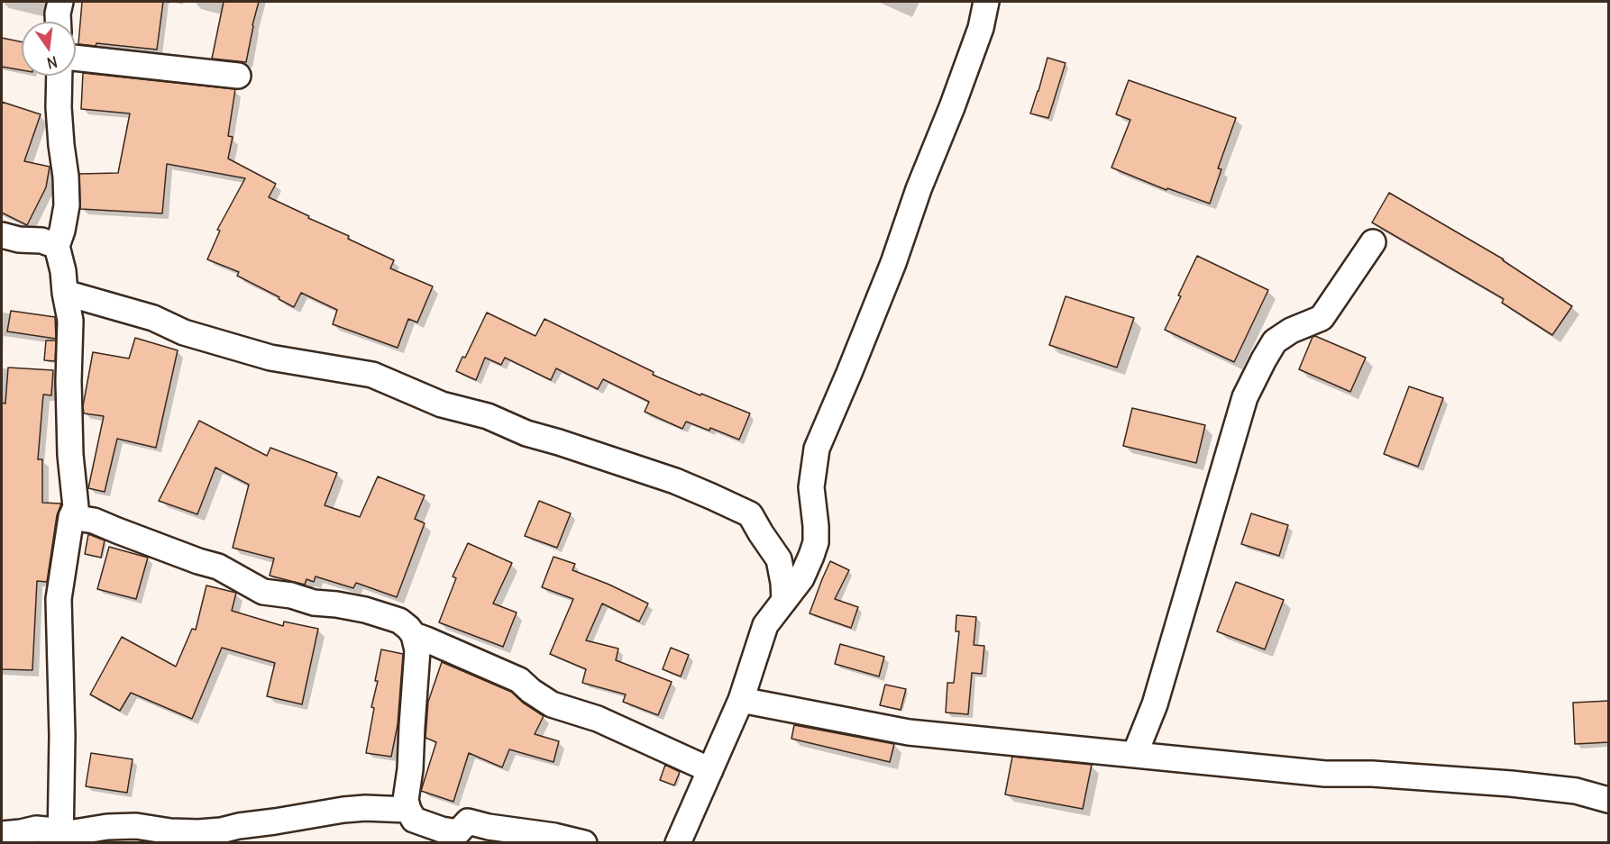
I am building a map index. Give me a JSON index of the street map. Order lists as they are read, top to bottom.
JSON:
{
  "north": "bottom"
}
